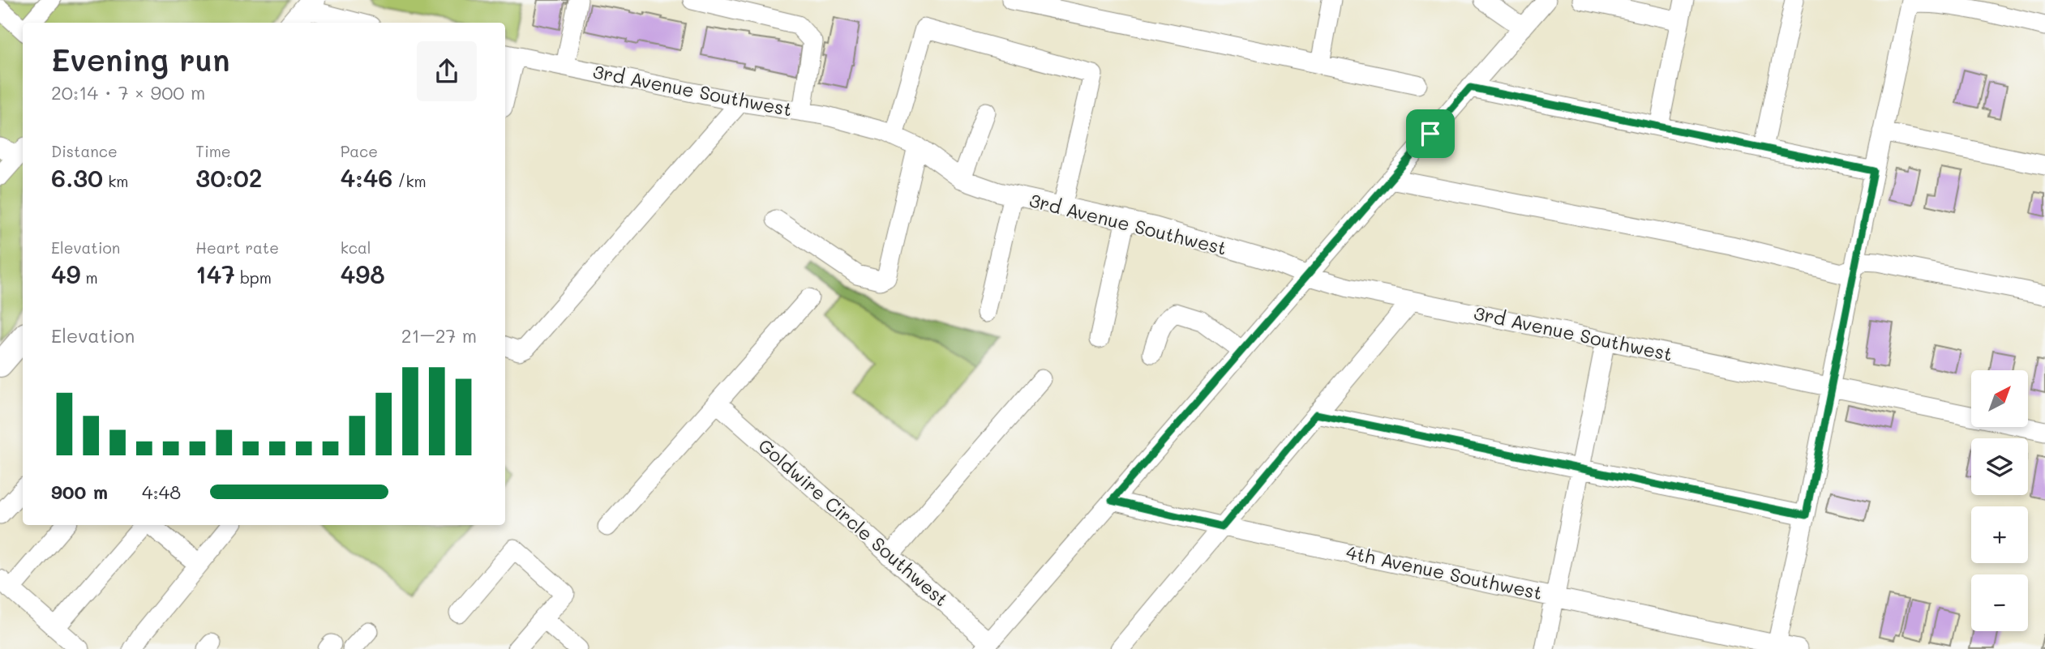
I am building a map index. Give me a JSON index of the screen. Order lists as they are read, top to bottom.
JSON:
{
  "streets": {
    "street": ["3rd Avenue Southwest", "Goldwire Circle Southwest", "4th Avenue Southwest"]
  },
  "north": "top right",
  "page": {
    "heading": ["Evening run", "20:14 · 7 × 900 m"],
    "stats": [
      ["Distance", "6.30 km"],
      ["Time", "30:02"],
      ["Pace", "4:46 /km"],
      ["Elevation", "49 m"],
      ["Heart rate", "147 bpm"],
      ["kcal", "498"]
    ],
    "chart": ["Elevation", "21–27 m"],
    "map_buttons": ["+", "−"],
    "list": [
      {
        "name": "900 m",
        "note": "4:48"
      }
    ]
  }
}
